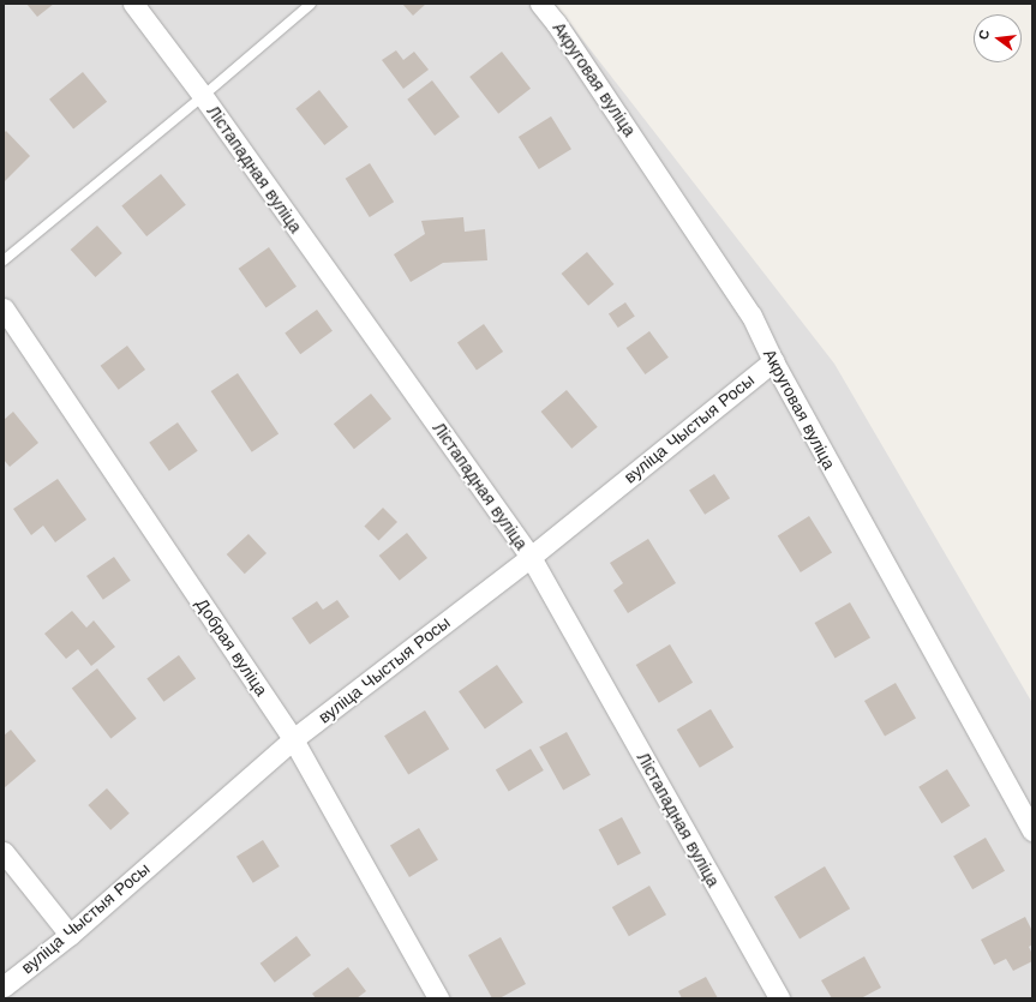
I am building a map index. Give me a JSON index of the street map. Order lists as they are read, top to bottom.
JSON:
{
  "streets": {
    "street": [
      "Акруговая вуліца",
      "Лістападная вуліца",
      "вуліца Чыстыя Росы",
      "Добрая вуліца"
    ]
  },
  "crossings": [
    ["Акруговая вуліца", "вуліца Чыстыя Росы"],
    ["Лістападная вуліца", "вуліца Чыстыя Росы"],
    ["вуліца Чыстыя Росы", "Добрая вуліца"]
  ],
  "north": "left"
}
